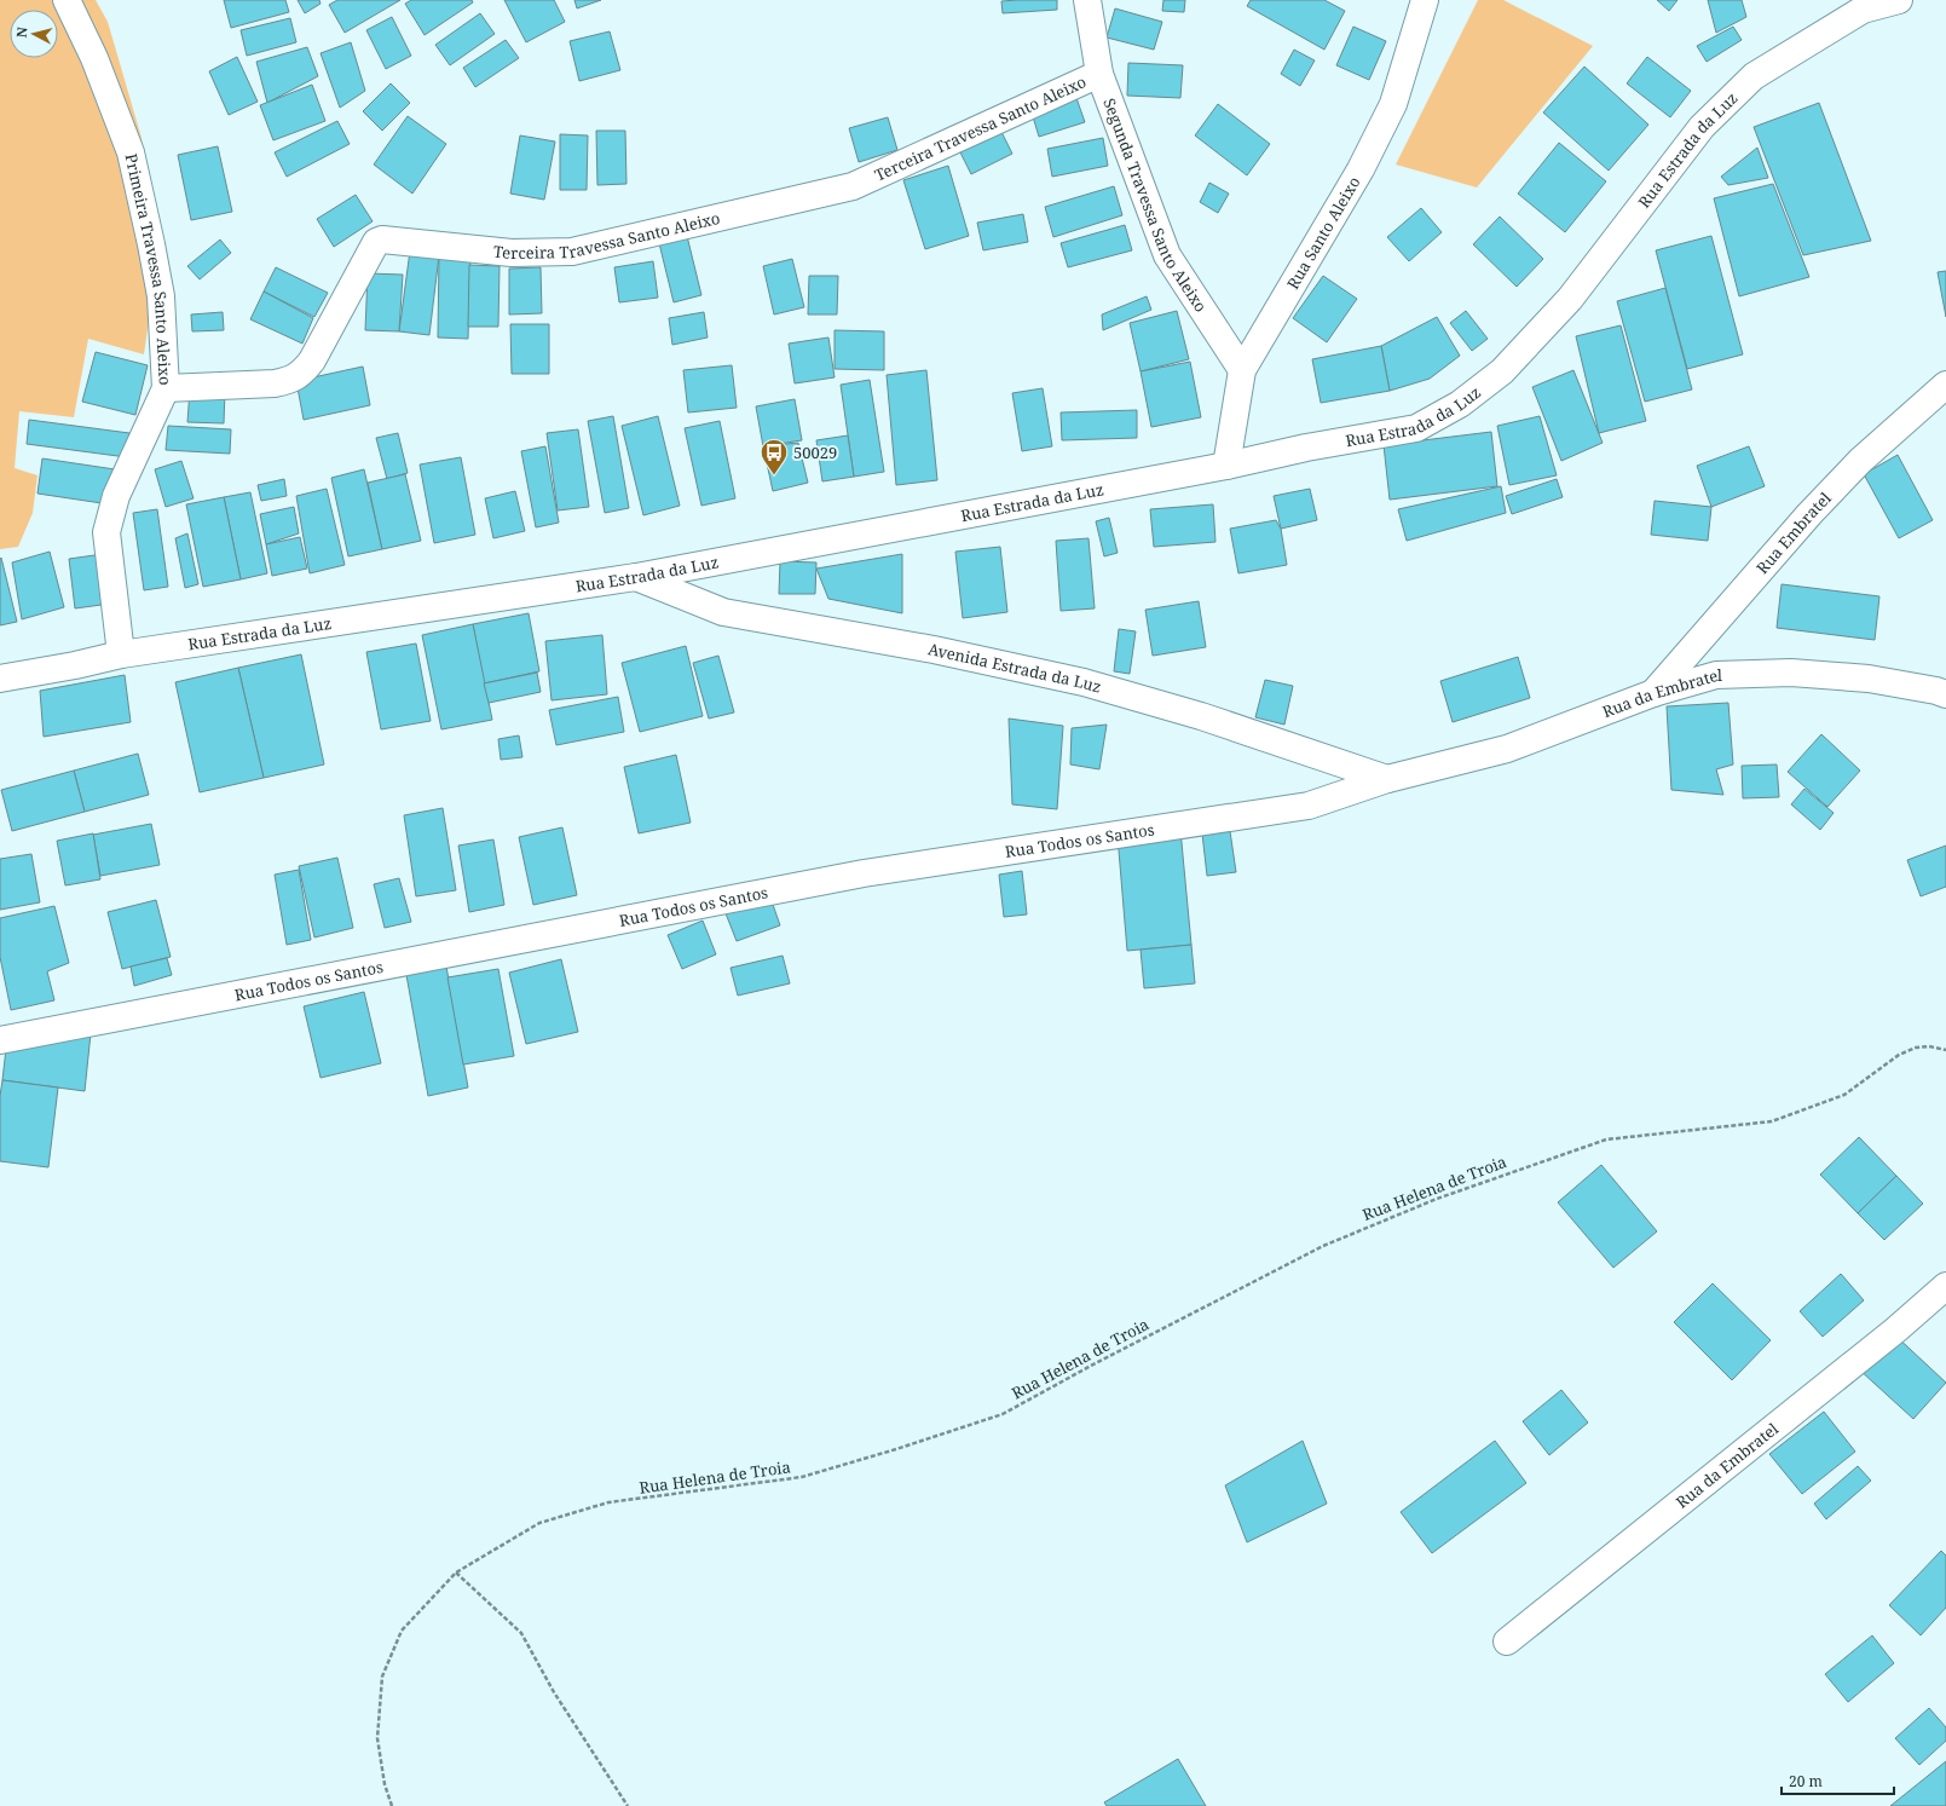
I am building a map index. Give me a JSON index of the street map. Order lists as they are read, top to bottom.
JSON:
{
  "streets": {
    "street": [
      "Terceira Travessa Santo Aleixo",
      "Rua Estrada da Luz",
      "Segunda Travessa Santo Aleixo",
      "Rua Santo Aleixo",
      "Primeira Travessa Santo Aleixo",
      "Rua Embratel",
      "Avenida Estrada da Luz",
      "Rua da Embratel",
      "Rua Todos os Santos"
    ],
    "path": ["Rua Helena de Troia"]
  },
  "crossings": [
    ["Terceira Travessa Santo Aleixo", "Segunda Travessa Santo Aleixo"],
    ["Terceira Travessa Santo Aleixo", "Primeira Travessa Santo Aleixo"],
    ["Rua Estrada da Luz", "Rua Santo Aleixo"],
    ["Rua Estrada da Luz", "Primeira Travessa Santo Aleixo"],
    ["Rua Estrada da Luz", "Avenida Estrada da Luz"],
    ["Segunda Travessa Santo Aleixo", "Rua Santo Aleixo"],
    ["Rua Embratel", "Rua da Embratel"],
    ["Avenida Estrada da Luz", "Rua da Embratel"],
    ["Avenida Estrada da Luz", "Rua Todos os Santos"],
    ["Rua da Embratel", "Rua Todos os Santos"]
  ],
  "places": {
    "bus stop": ["50029"]
  },
  "scale_bar": "20 m",
  "north": "left"
}
